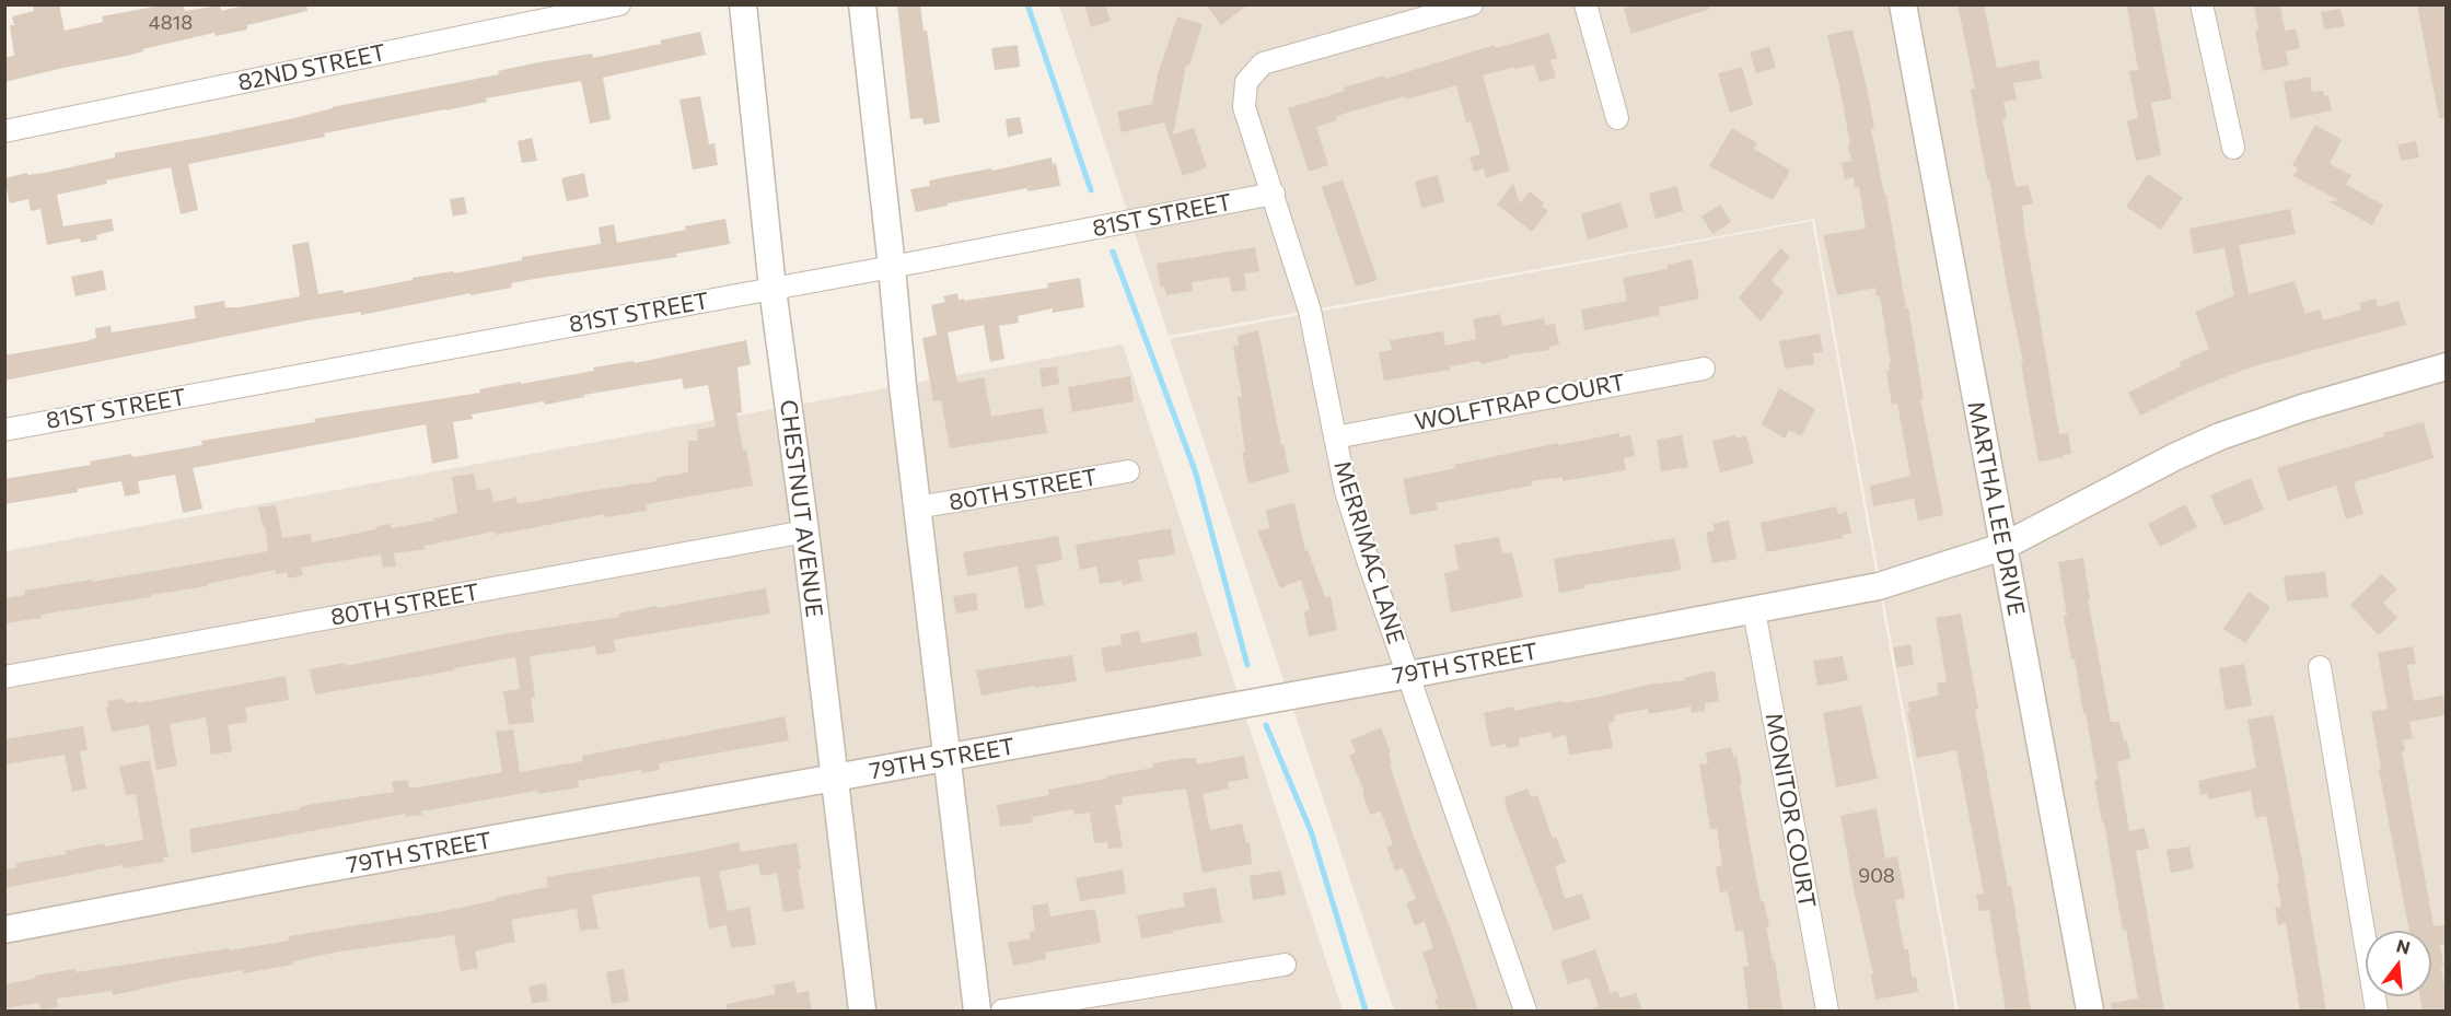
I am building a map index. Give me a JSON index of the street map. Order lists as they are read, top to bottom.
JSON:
{
  "streets": {
    "street": [
      "82ND STREET",
      "81ST STREET",
      "WOLFTRAP COURT",
      "80TH STREET",
      "CHESTNUT AVENUE",
      "MARTHA LEE DRIVE",
      "MERRIMAC LANE",
      "79TH STREET",
      "MONITOR COURT"
    ]
  },
  "crossings": [
    ["81ST STREET", "CHESTNUT AVENUE"],
    ["81ST STREET", "MERRIMAC LANE"],
    ["WOLFTRAP COURT", "MERRIMAC LANE"],
    ["80TH STREET", "CHESTNUT AVENUE"],
    ["CHESTNUT AVENUE", "79TH STREET"],
    ["MARTHA LEE DRIVE", "79TH STREET"],
    ["MERRIMAC LANE", "79TH STREET"],
    ["79TH STREET", "MONITOR COURT"]
  ],
  "house_numbers": ["4818", "908"],
  "north": "top"
}
